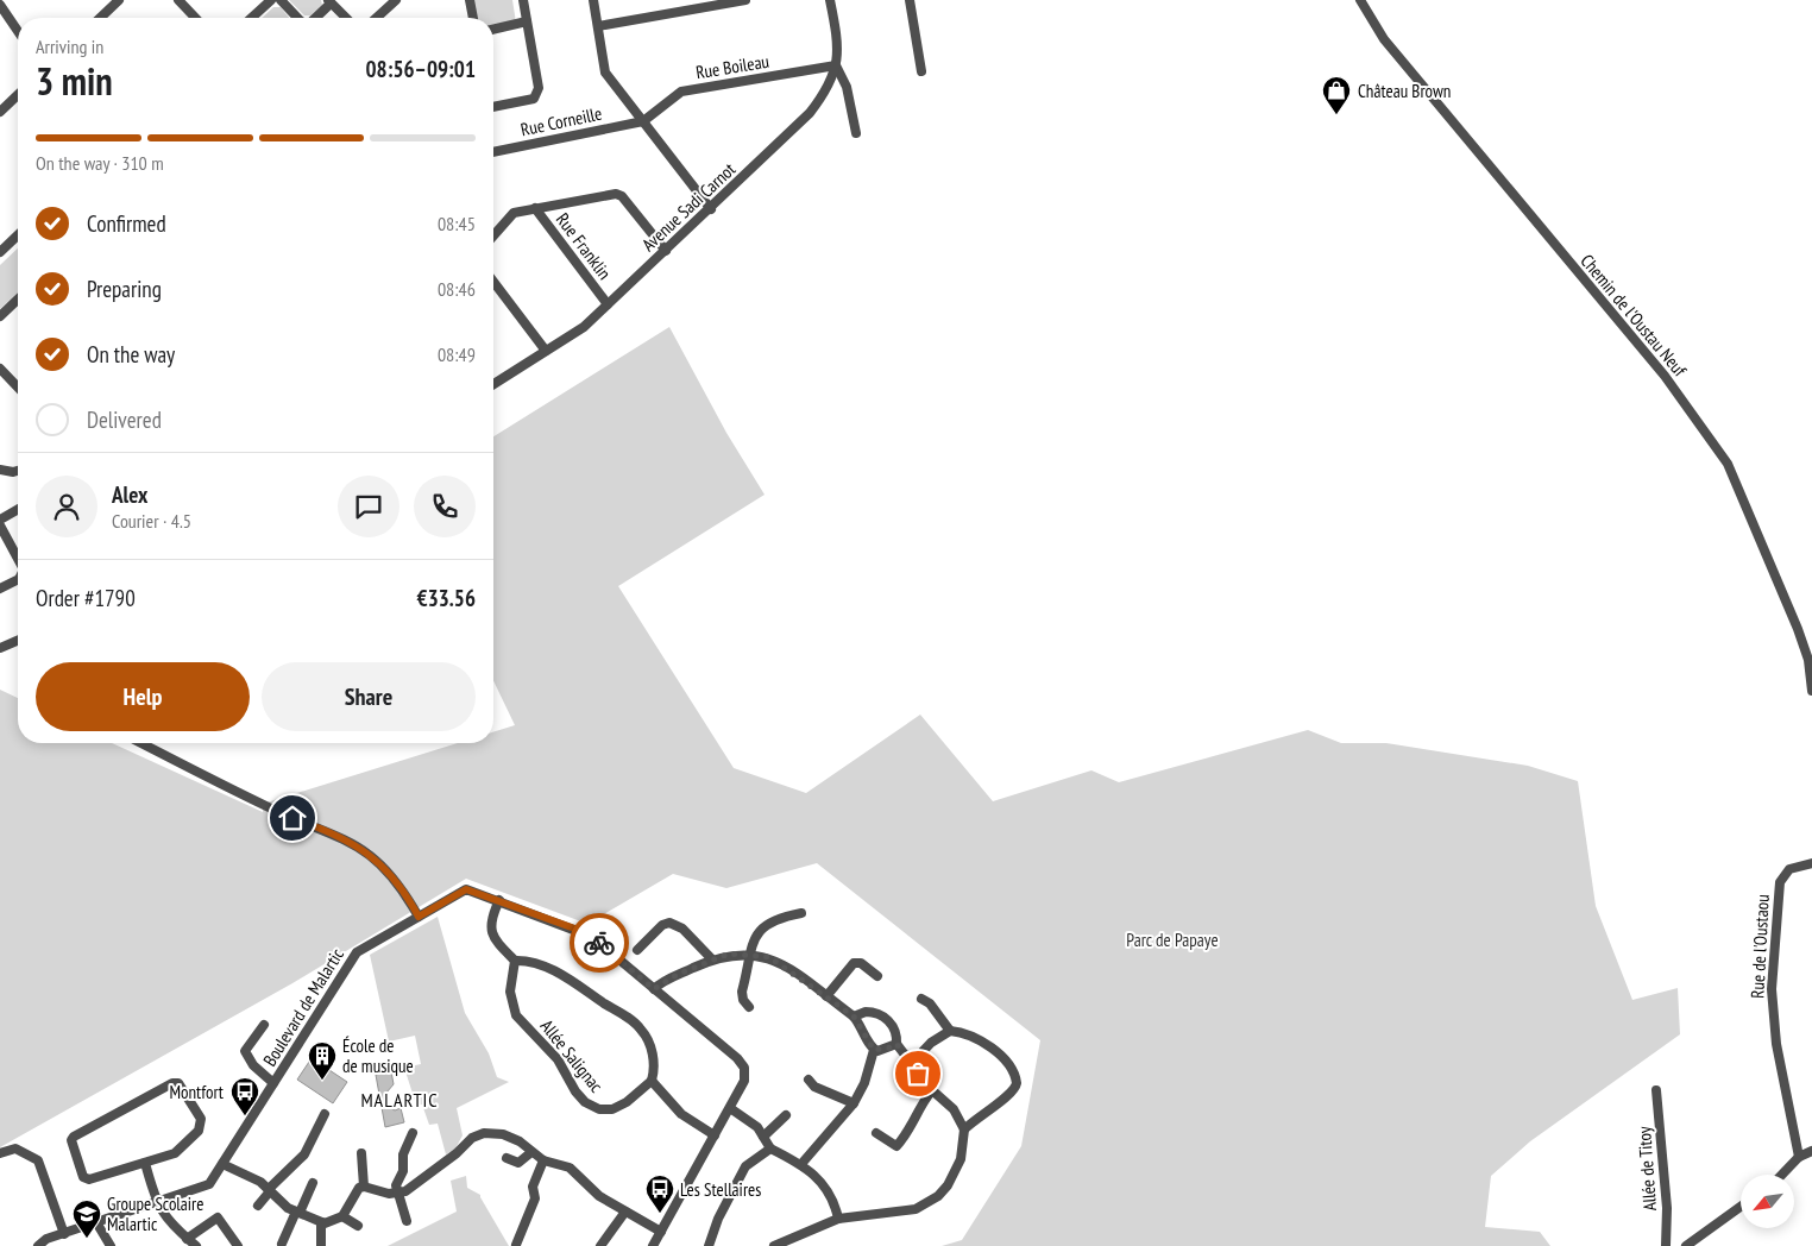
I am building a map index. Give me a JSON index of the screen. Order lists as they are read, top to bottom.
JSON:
{
  "streets": {
    "street": [
      "Rue Boileau",
      "Rue Corneille",
      "Avenue Sadi Carnot",
      "Rue Franklin",
      "Chemin de l'Oustau Neuf",
      "Rue de l'Oustaou",
      "Boulevard de Malartic",
      "Allée Salignac",
      "Allée de Titoy"
    ]
  },
  "crossings": [
    ["Rue Boileau", "Rue Corneille"],
    ["Rue Boileau", "Avenue Sadi Carnot"],
    ["Avenue Sadi Carnot", "Rue Franklin"]
  ],
  "districts": ["MALARTIC"],
  "parks": ["Parc de Papaye"],
  "places": {
    "shop": ["Château Brown"],
    "building": ["École de de musique"],
    "bus stop": ["Montfort", "Les Stellaires"],
    "school or university": ["Groupe Scolaire Malartic"]
  },
  "north": "bottom left",
  "page": {
    "heading": ["3 min", "Arriving in", "08:56–09:01"],
    "panel": [
      "Alex",
      "Courier · 4.5",
      "Order #1790",
      "€33.56"
    ],
    "bar": "On the way · 310 m",
    "list": [
      ["Confirmed", "08:45"],
      ["Preparing", "08:46"],
      ["On the way", "08:49"],
      "Delivered"
    ],
    "buttons": ["Help", "Share"]
  }
}
